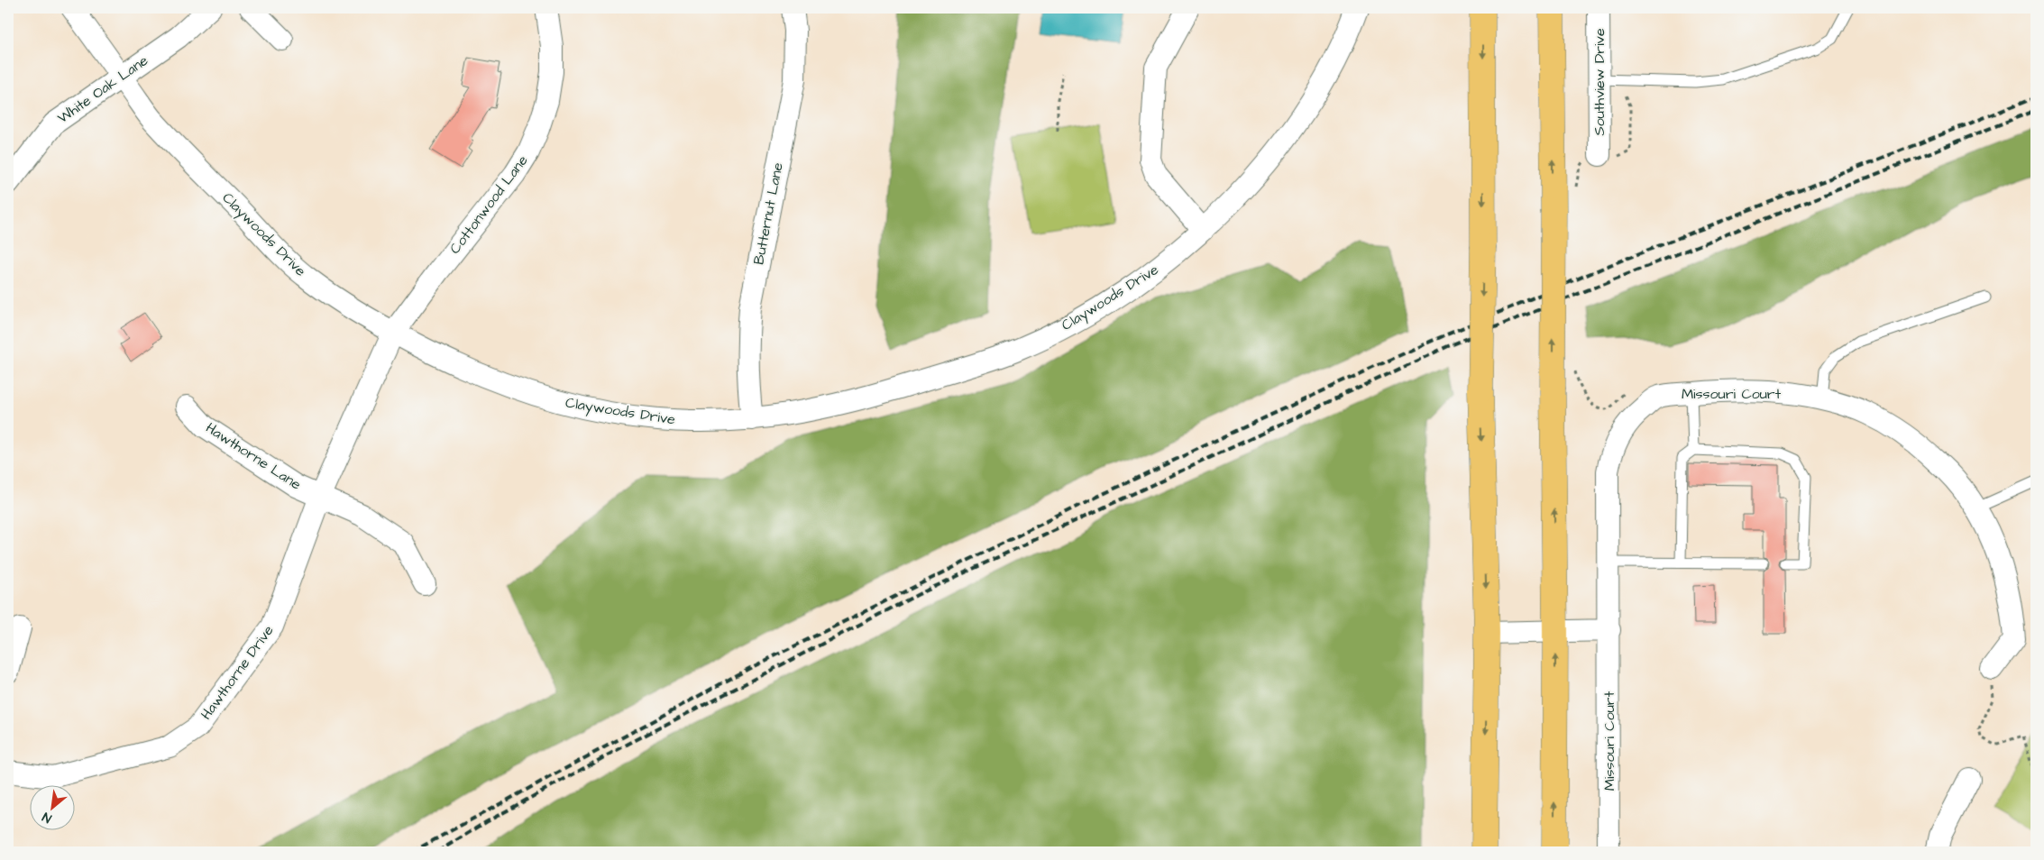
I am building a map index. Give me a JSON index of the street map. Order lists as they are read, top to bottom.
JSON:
{
  "streets": {
    "street": [
      "Southview Drive",
      "White Oak Lane",
      "Cottonwood Lane",
      "Butternut Lane",
      "Claywoods Drive",
      "Missouri Court",
      "Hawthorne Lane",
      "Hawthorne Drive"
    ]
  },
  "crossings": [
    ["White Oak Lane", "Claywoods Drive"],
    ["Cottonwood Lane", "Claywoods Drive"],
    ["Cottonwood Lane", "Hawthorne Drive"],
    ["Butternut Lane", "Claywoods Drive"],
    ["Claywoods Drive", "Hawthorne Drive"],
    ["Hawthorne Lane", "Hawthorne Drive"]
  ],
  "north": "bottom left"
}
